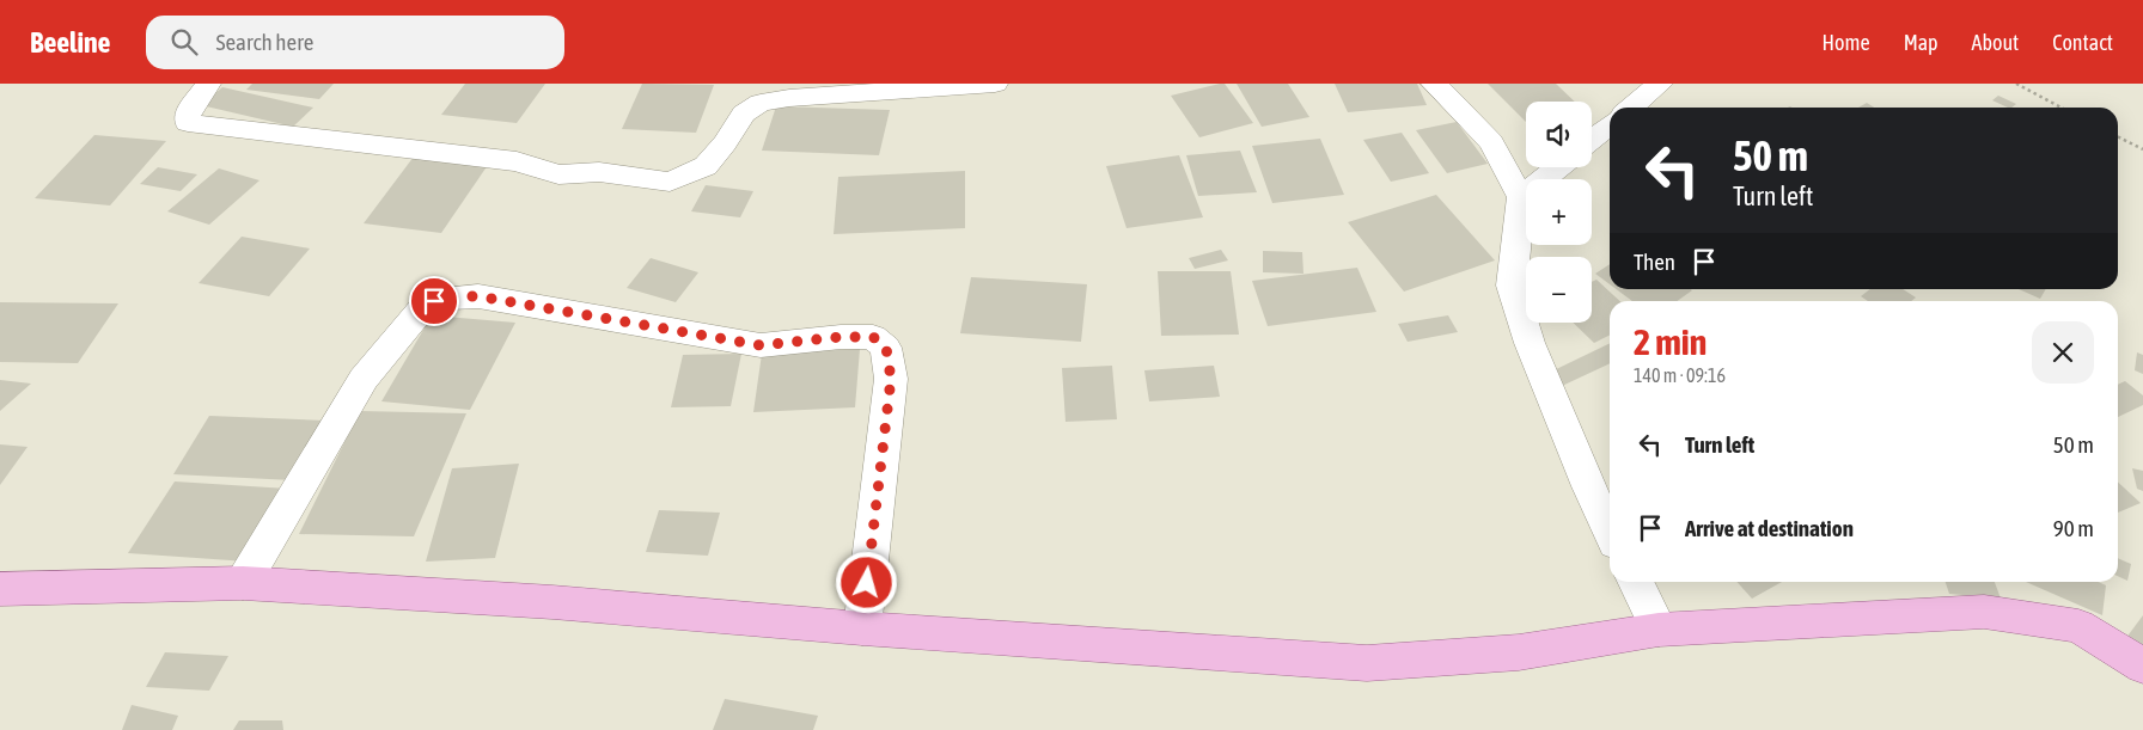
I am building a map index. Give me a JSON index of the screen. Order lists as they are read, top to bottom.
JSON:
{
  "page": {
    "header": "Beeline",
    "search": "Search here",
    "nav": [
      "Home",
      "Map",
      "About",
      "Contact"
    ],
    "map_buttons": ["+", "−"],
    "turn": ["50 m", "Turn left"],
    "then": "Then",
    "heading": ["2 min", "140 m · 09:16"],
    "list": [
      {
        "name": "Turn left",
        "value": "50 m"
      },
      {
        "name": "Arrive at destination",
        "value": "90 m"
      }
    ]
  }
}
